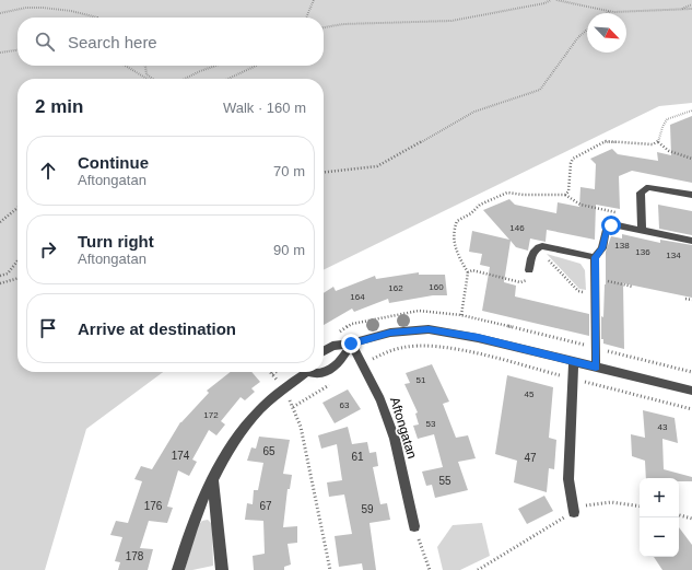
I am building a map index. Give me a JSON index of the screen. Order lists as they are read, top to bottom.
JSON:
{
  "streets": {
    "street": ["Aftongatan"]
  },
  "house_numbers": [
    "146",
    "138",
    "136",
    "134",
    "160",
    "162",
    "164",
    "51",
    "45",
    "63",
    "172",
    "53",
    "43",
    "65",
    "174",
    "61",
    "47",
    "55",
    "176",
    "67",
    "59",
    "178"
  ],
  "north": "bottom right",
  "page": {
    "search": "Search here",
    "heading": ["2 min", "Walk · 160 m"],
    "list": [
      ["Continue", "Aftongatan", "70 m"],
      ["Turn right", "Aftongatan", "90 m"],
      "Arrive at destination"
    ],
    "map_buttons": ["+", "−"]
  }
}
